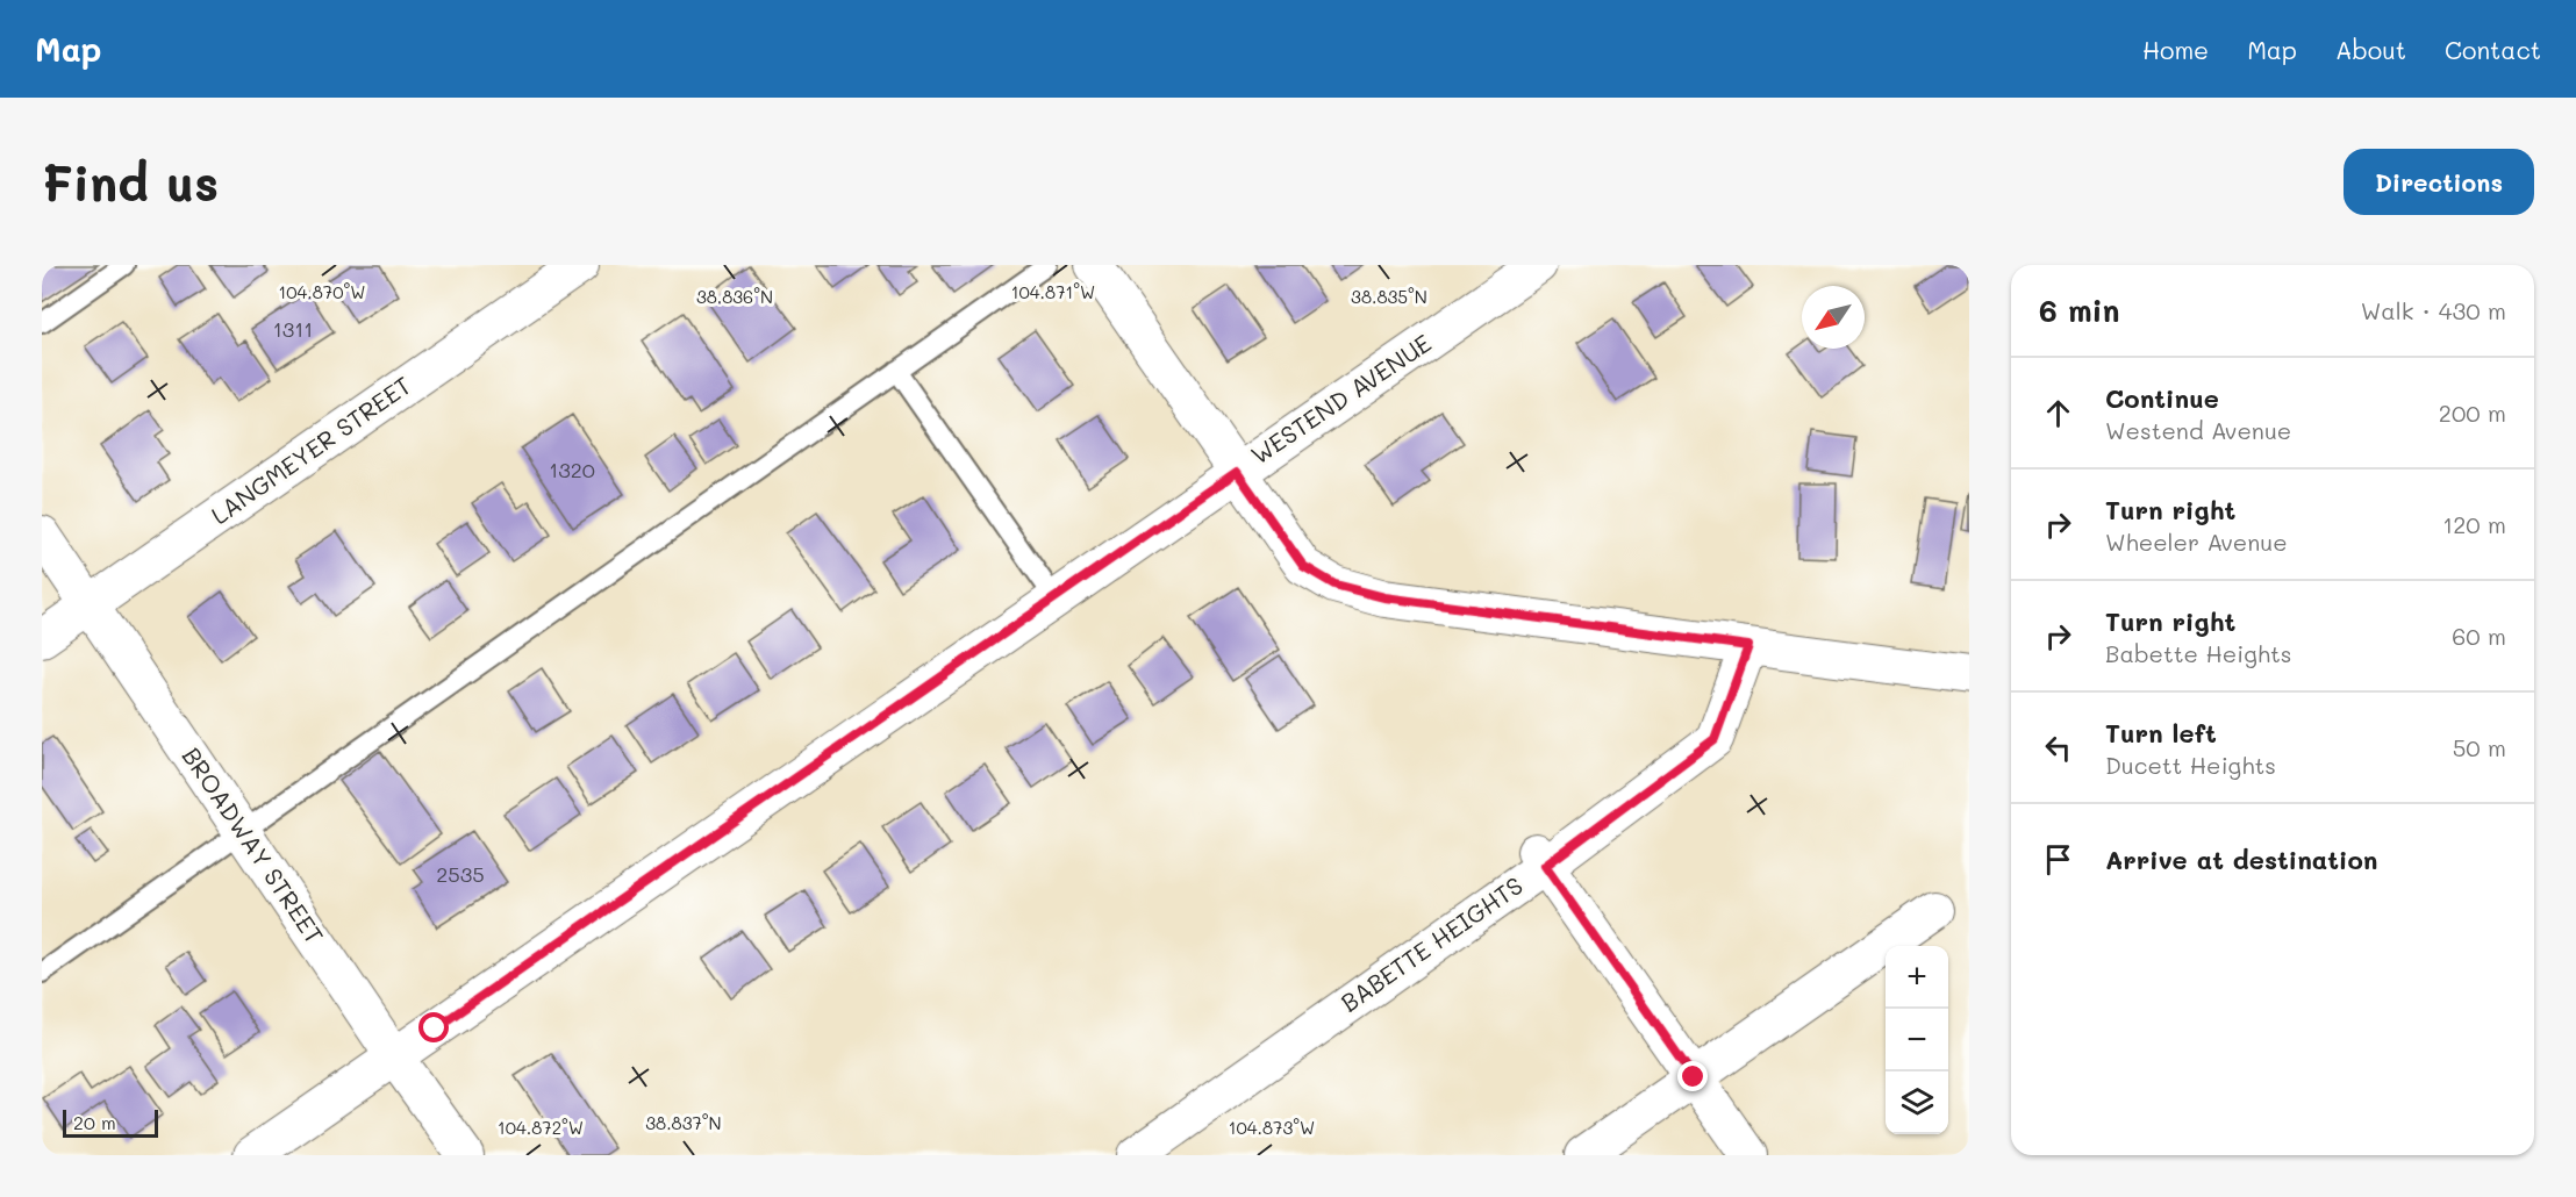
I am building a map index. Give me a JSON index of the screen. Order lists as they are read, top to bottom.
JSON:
{
  "streets": {
    "street": [
      "WESTEND AVENUE",
      "LANGMEYER STREET",
      "BROADWAY STREET",
      "BABETTE HEIGHTS"
    ]
  },
  "crossings": [
    ["WESTEND AVENUE", "BROADWAY STREET"],
    ["LANGMEYER STREET", "BROADWAY STREET"]
  ],
  "house_numbers": ["1311", "1320", "2535"],
  "scale_bar": "20 m",
  "north": "bottom left",
  "page": {
    "header": "Map",
    "nav": [
      "Home",
      "Map",
      "About",
      "Contact"
    ],
    "buttons": "Directions",
    "title": "Find us",
    "heading": ["6 min", "Walk · 430 m"],
    "list": [
      ["Continue", "Westend Avenue", "200 m"],
      ["Turn right", "Wheeler Avenue", "120 m"],
      ["Turn right", "Babette Heights", "60 m"],
      ["Turn left", "Ducett Heights", "50 m"],
      "Arrive at destination"
    ],
    "map_buttons": ["+", "−"],
    "scale": "20 m"
  },
  "coordinates": [
    "104.870°W",
    "104.871°W",
    "38.836°N",
    "38.835°N",
    "38.837°N",
    "104.872°W",
    "104.873°W"
  ]
}
